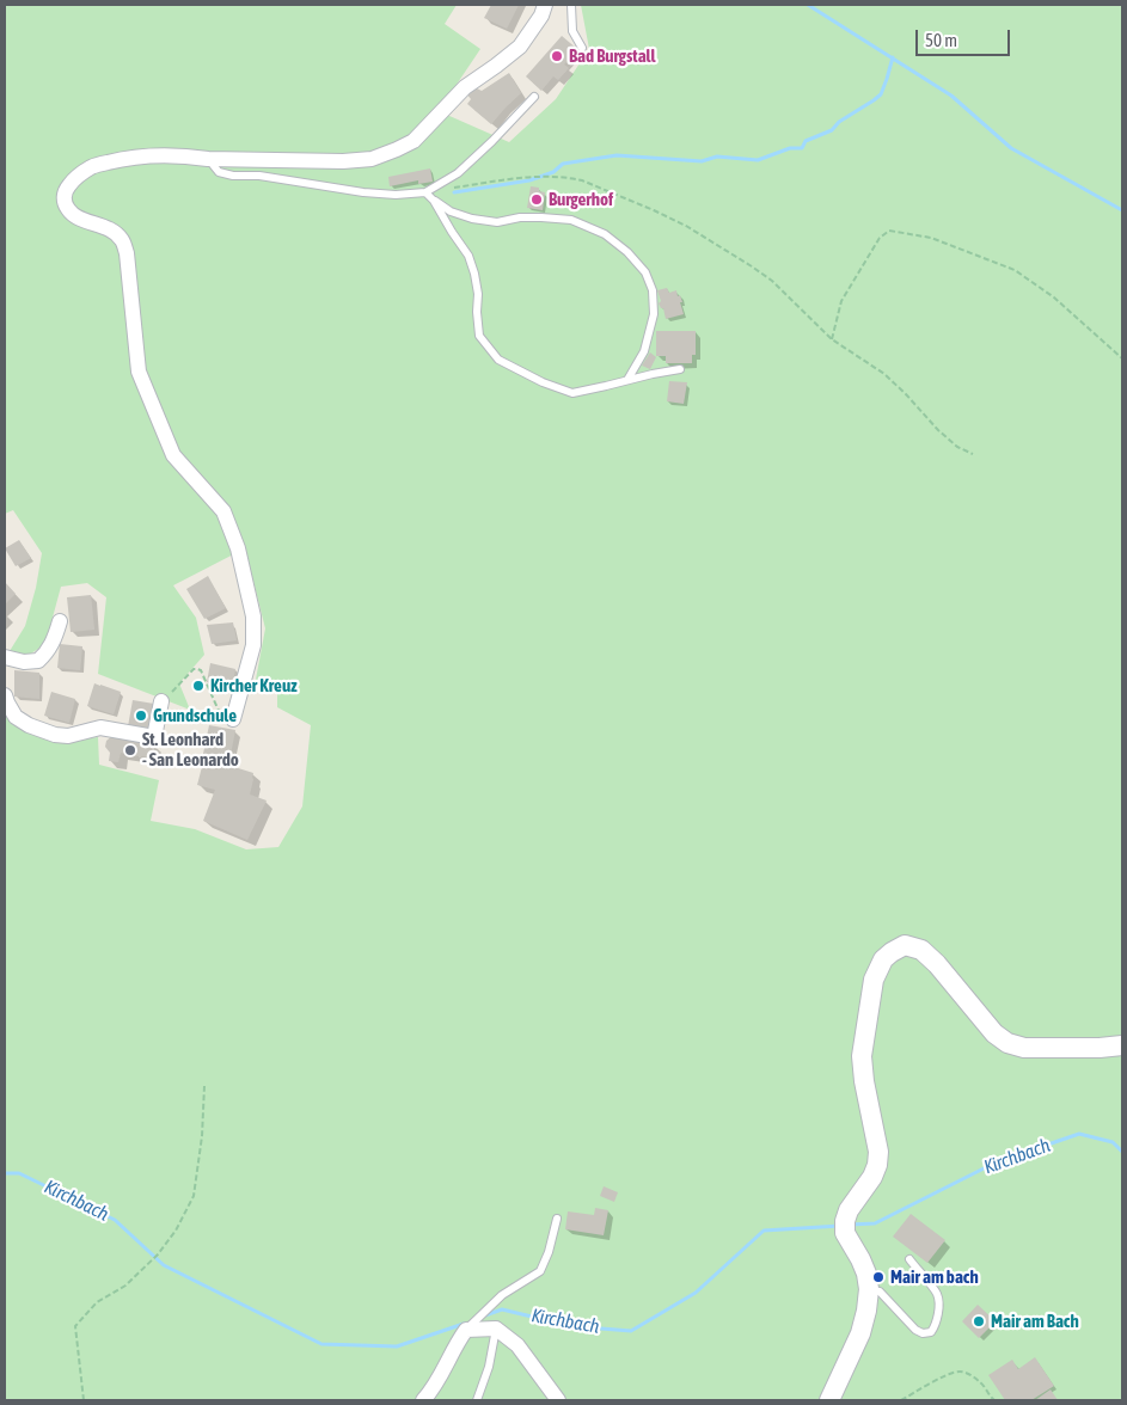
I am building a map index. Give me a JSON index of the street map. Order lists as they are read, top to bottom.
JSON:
{
  "water": ["Kirchbach"],
  "places": [
    "Bad Burgstall",
    "Burgerhof",
    "Kircher Kreuz",
    "Grundschule",
    "St. Leonhard - San Leonardo",
    "Mair am bach",
    "Mair am Bach"
  ],
  "scale_bar": "50 m"
}
